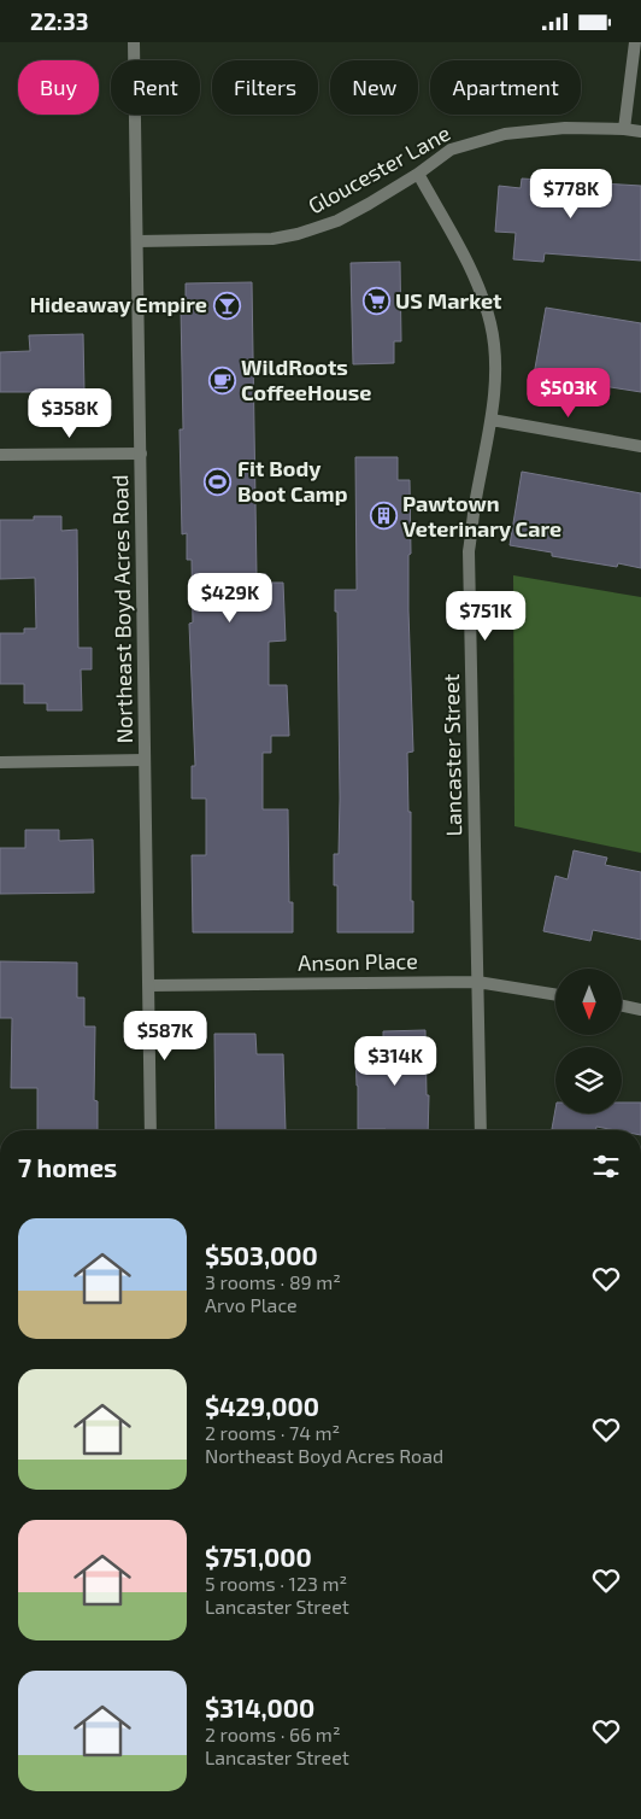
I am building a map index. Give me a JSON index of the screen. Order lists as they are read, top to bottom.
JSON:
{
  "streets": {
    "street": [
      "Gloucester Lane",
      "Northeast Boyd Acres Road",
      "Lancaster Street",
      "Anson Place"
    ]
  },
  "crossings": [
    ["Gloucester Lane", "Northeast Boyd Acres Road"],
    ["Gloucester Lane", "Lancaster Street"],
    ["Northeast Boyd Acres Road", "Anson Place"],
    ["Lancaster Street", "Anson Place"]
  ],
  "places": {
    "supermarket": ["US Market"],
    "bar": ["Hideaway Empire"],
    "cafe": ["WildRoots CoffeeHouse"],
    "sports": ["Fit Body Boot Camp"],
    "building": ["Pawtown Veterinary Care"]
  },
  "north": "bottom",
  "page": {
    "status": "22:33",
    "chip": [
      "Buy",
      "Rent",
      "Filters",
      "New",
      "Apartment"
    ],
    "price": [
      "$778K",
      "$503K",
      "$358K",
      "$429K",
      "$751K",
      "$587K",
      "$314K"
    ],
    "heading": "7 homes",
    "list": [
      {
        "name": "$503,000",
        "note": "3 rooms · 89 m² · Arvo Place"
      },
      {
        "name": "$429,000",
        "note": "2 rooms · 74 m² · Northeast Boyd Acres Road"
      },
      {
        "name": "$751,000",
        "note": "5 rooms · 123 m² · Lancaster Street"
      },
      {
        "name": "$314,000",
        "note": "2 rooms · 66 m² · Lancaster Street"
      }
    ]
  }
}
